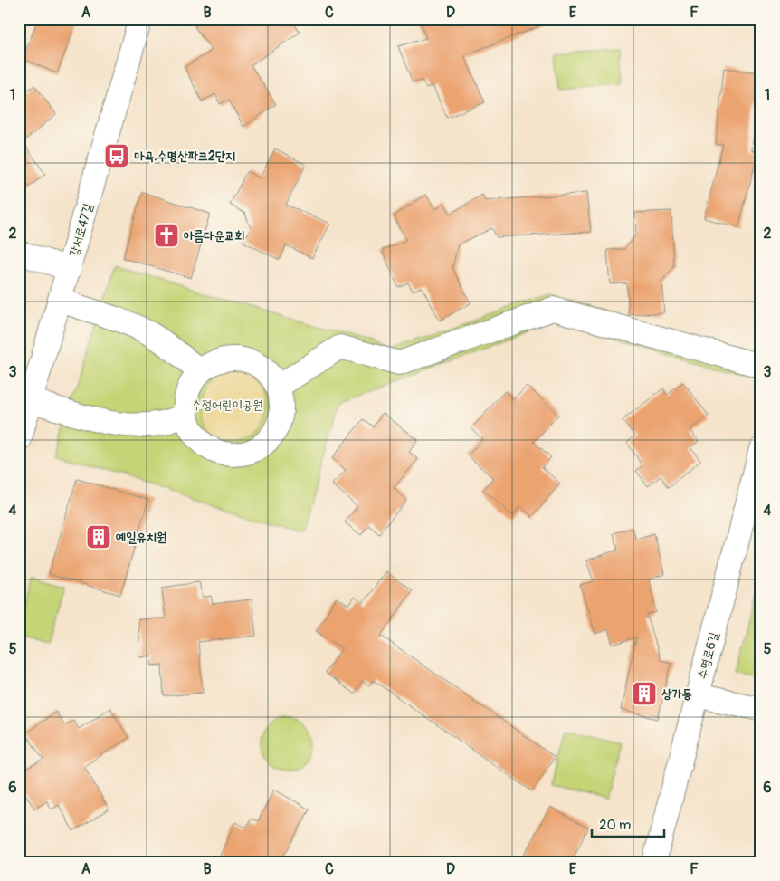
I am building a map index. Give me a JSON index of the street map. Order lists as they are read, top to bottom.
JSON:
{
  "streets": {
    "street": ["강서로47길", "수명로6길"]
  },
  "parks": ["수정어린이공원"],
  "places": {
    "bus stop": ["마곡.수명산파크2단지"],
    "church": ["아름다운교회"],
    "building": ["예일유치원", "상가동"]
  },
  "scale_bar": "20 m",
  "grid": {
    "columns": [
      "A",
      "B",
      "C",
      "D",
      "E",
      "F"
    ],
    "rows": [
      "1",
      "2",
      "3",
      "4",
      "5",
      "6"
    ]
  }
}
